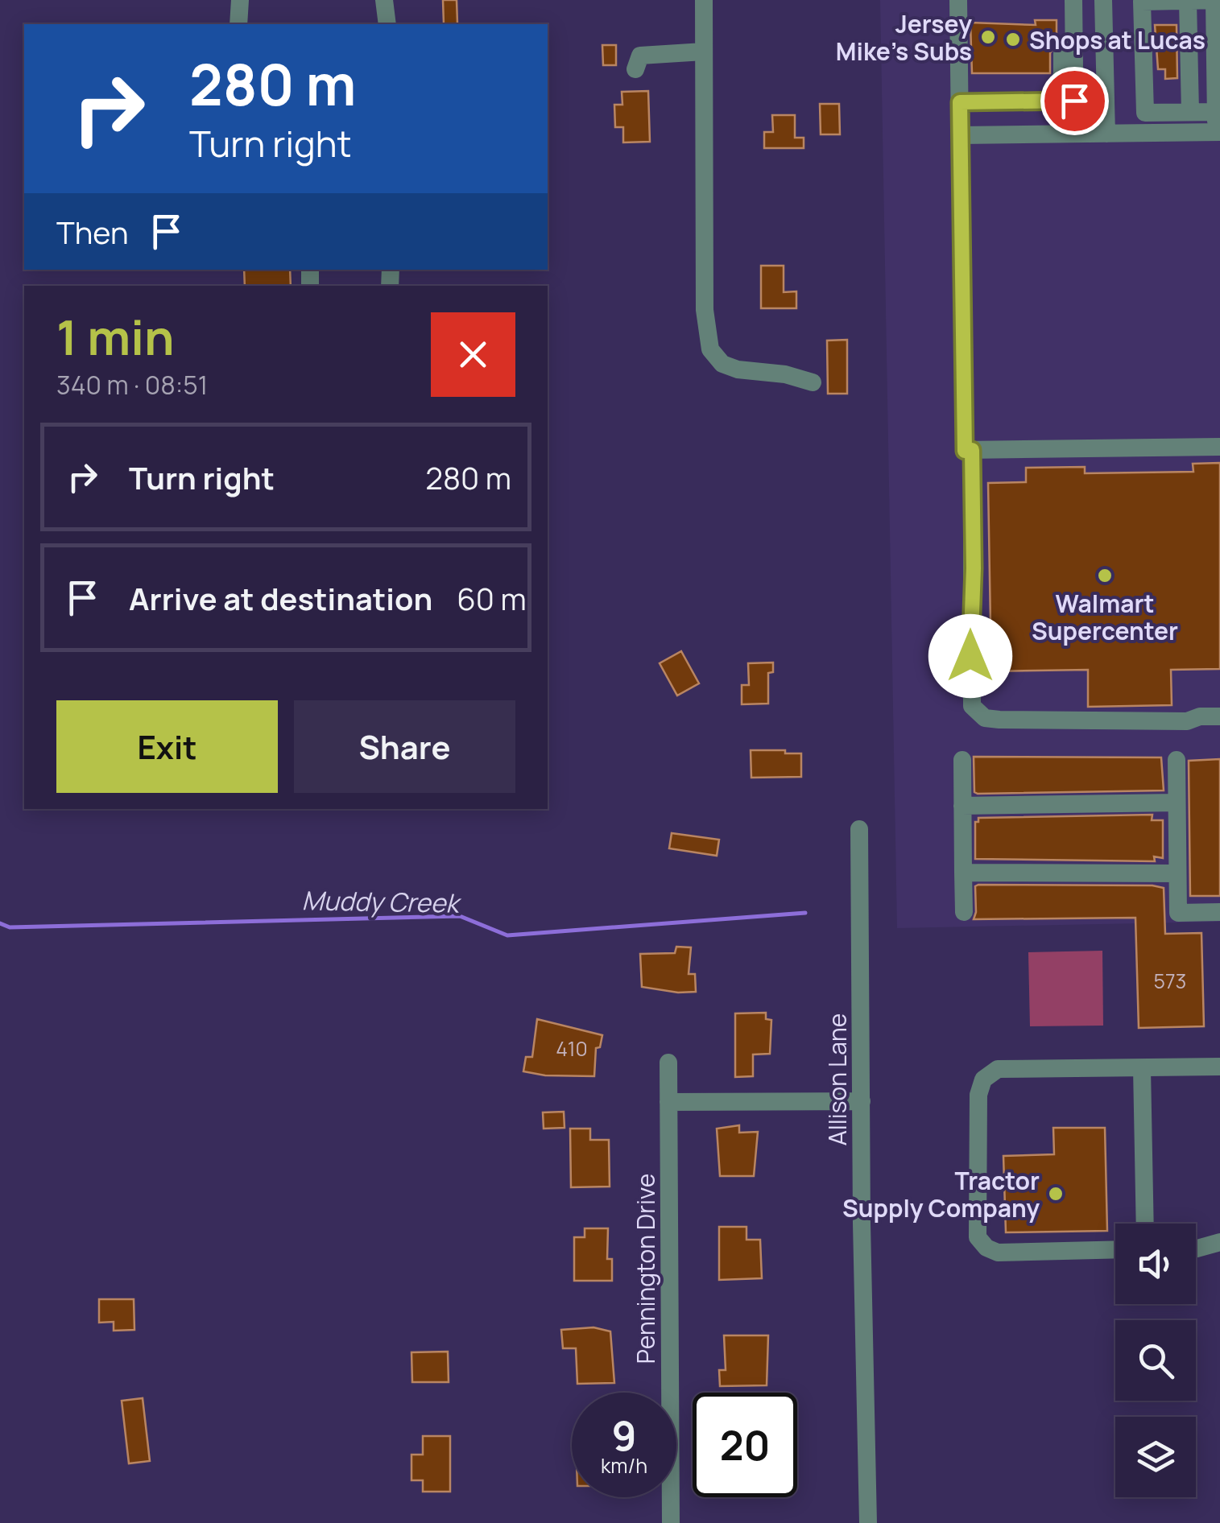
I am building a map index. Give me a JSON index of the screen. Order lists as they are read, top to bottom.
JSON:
{
  "streets": {
    "street": ["Allison Lane", "Pennington Drive"]
  },
  "water": ["Muddy Creek"],
  "places": [
    "Jersey Mike's Subs",
    "Shops at Lucas",
    "Walmart Supercenter",
    "Tractor Supply Company"
  ],
  "house_numbers": ["573", "410"],
  "page": {
    "turn": ["280 m", "Turn right"],
    "then": "Then",
    "heading": ["1 min", "340 m · 08:51"],
    "list": [
      {
        "name": "Turn right",
        "value": "280 m"
      },
      {
        "name": "Arrive at destination",
        "value": "60 m"
      }
    ],
    "buttons": ["Exit", "Share"],
    "speed": "9 km/h",
    "limit": "20"
  }
}
